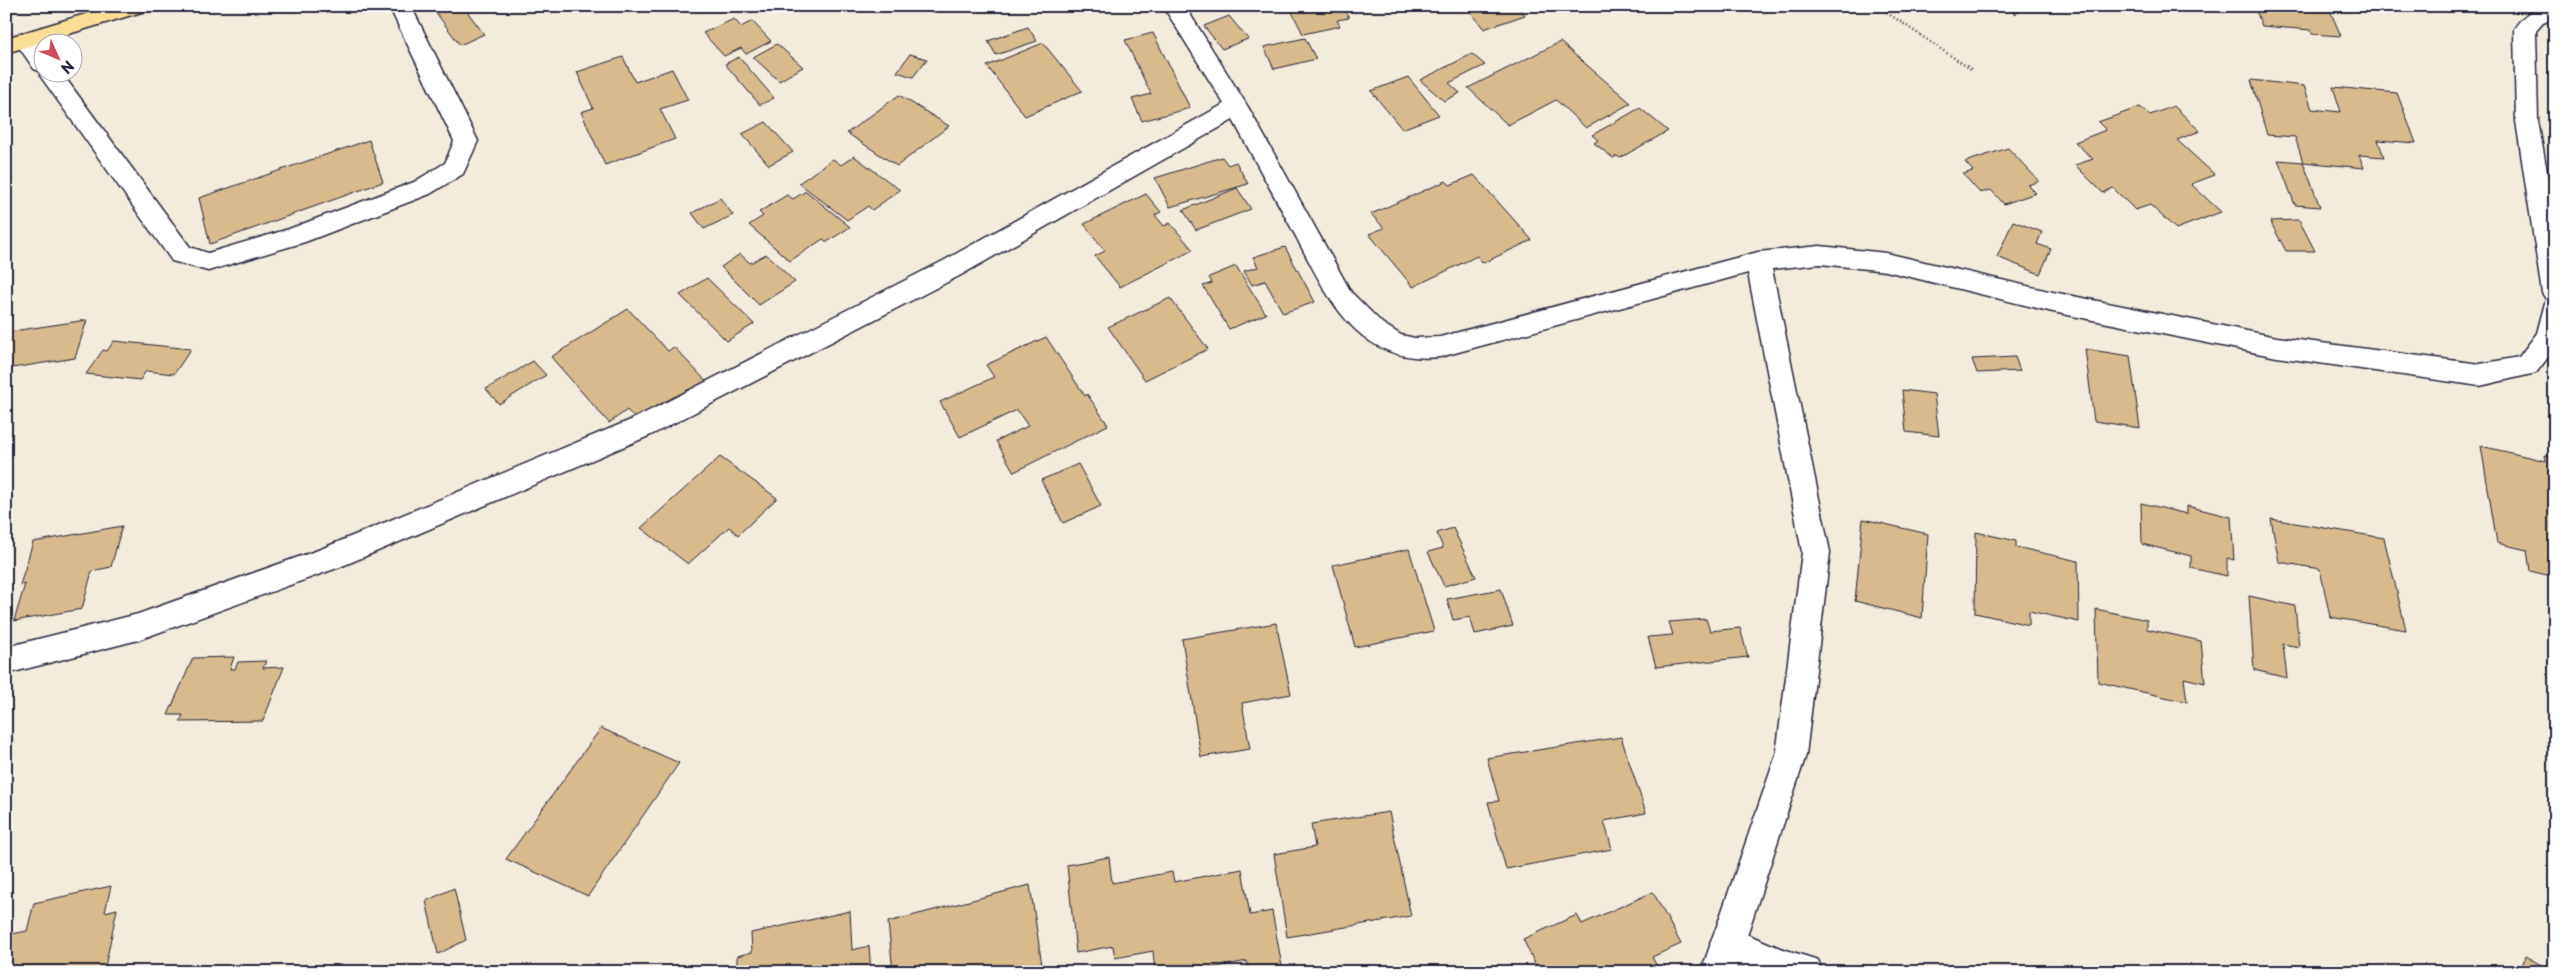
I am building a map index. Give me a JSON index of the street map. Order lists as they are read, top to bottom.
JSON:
{
  "north": "bottom right"
}
